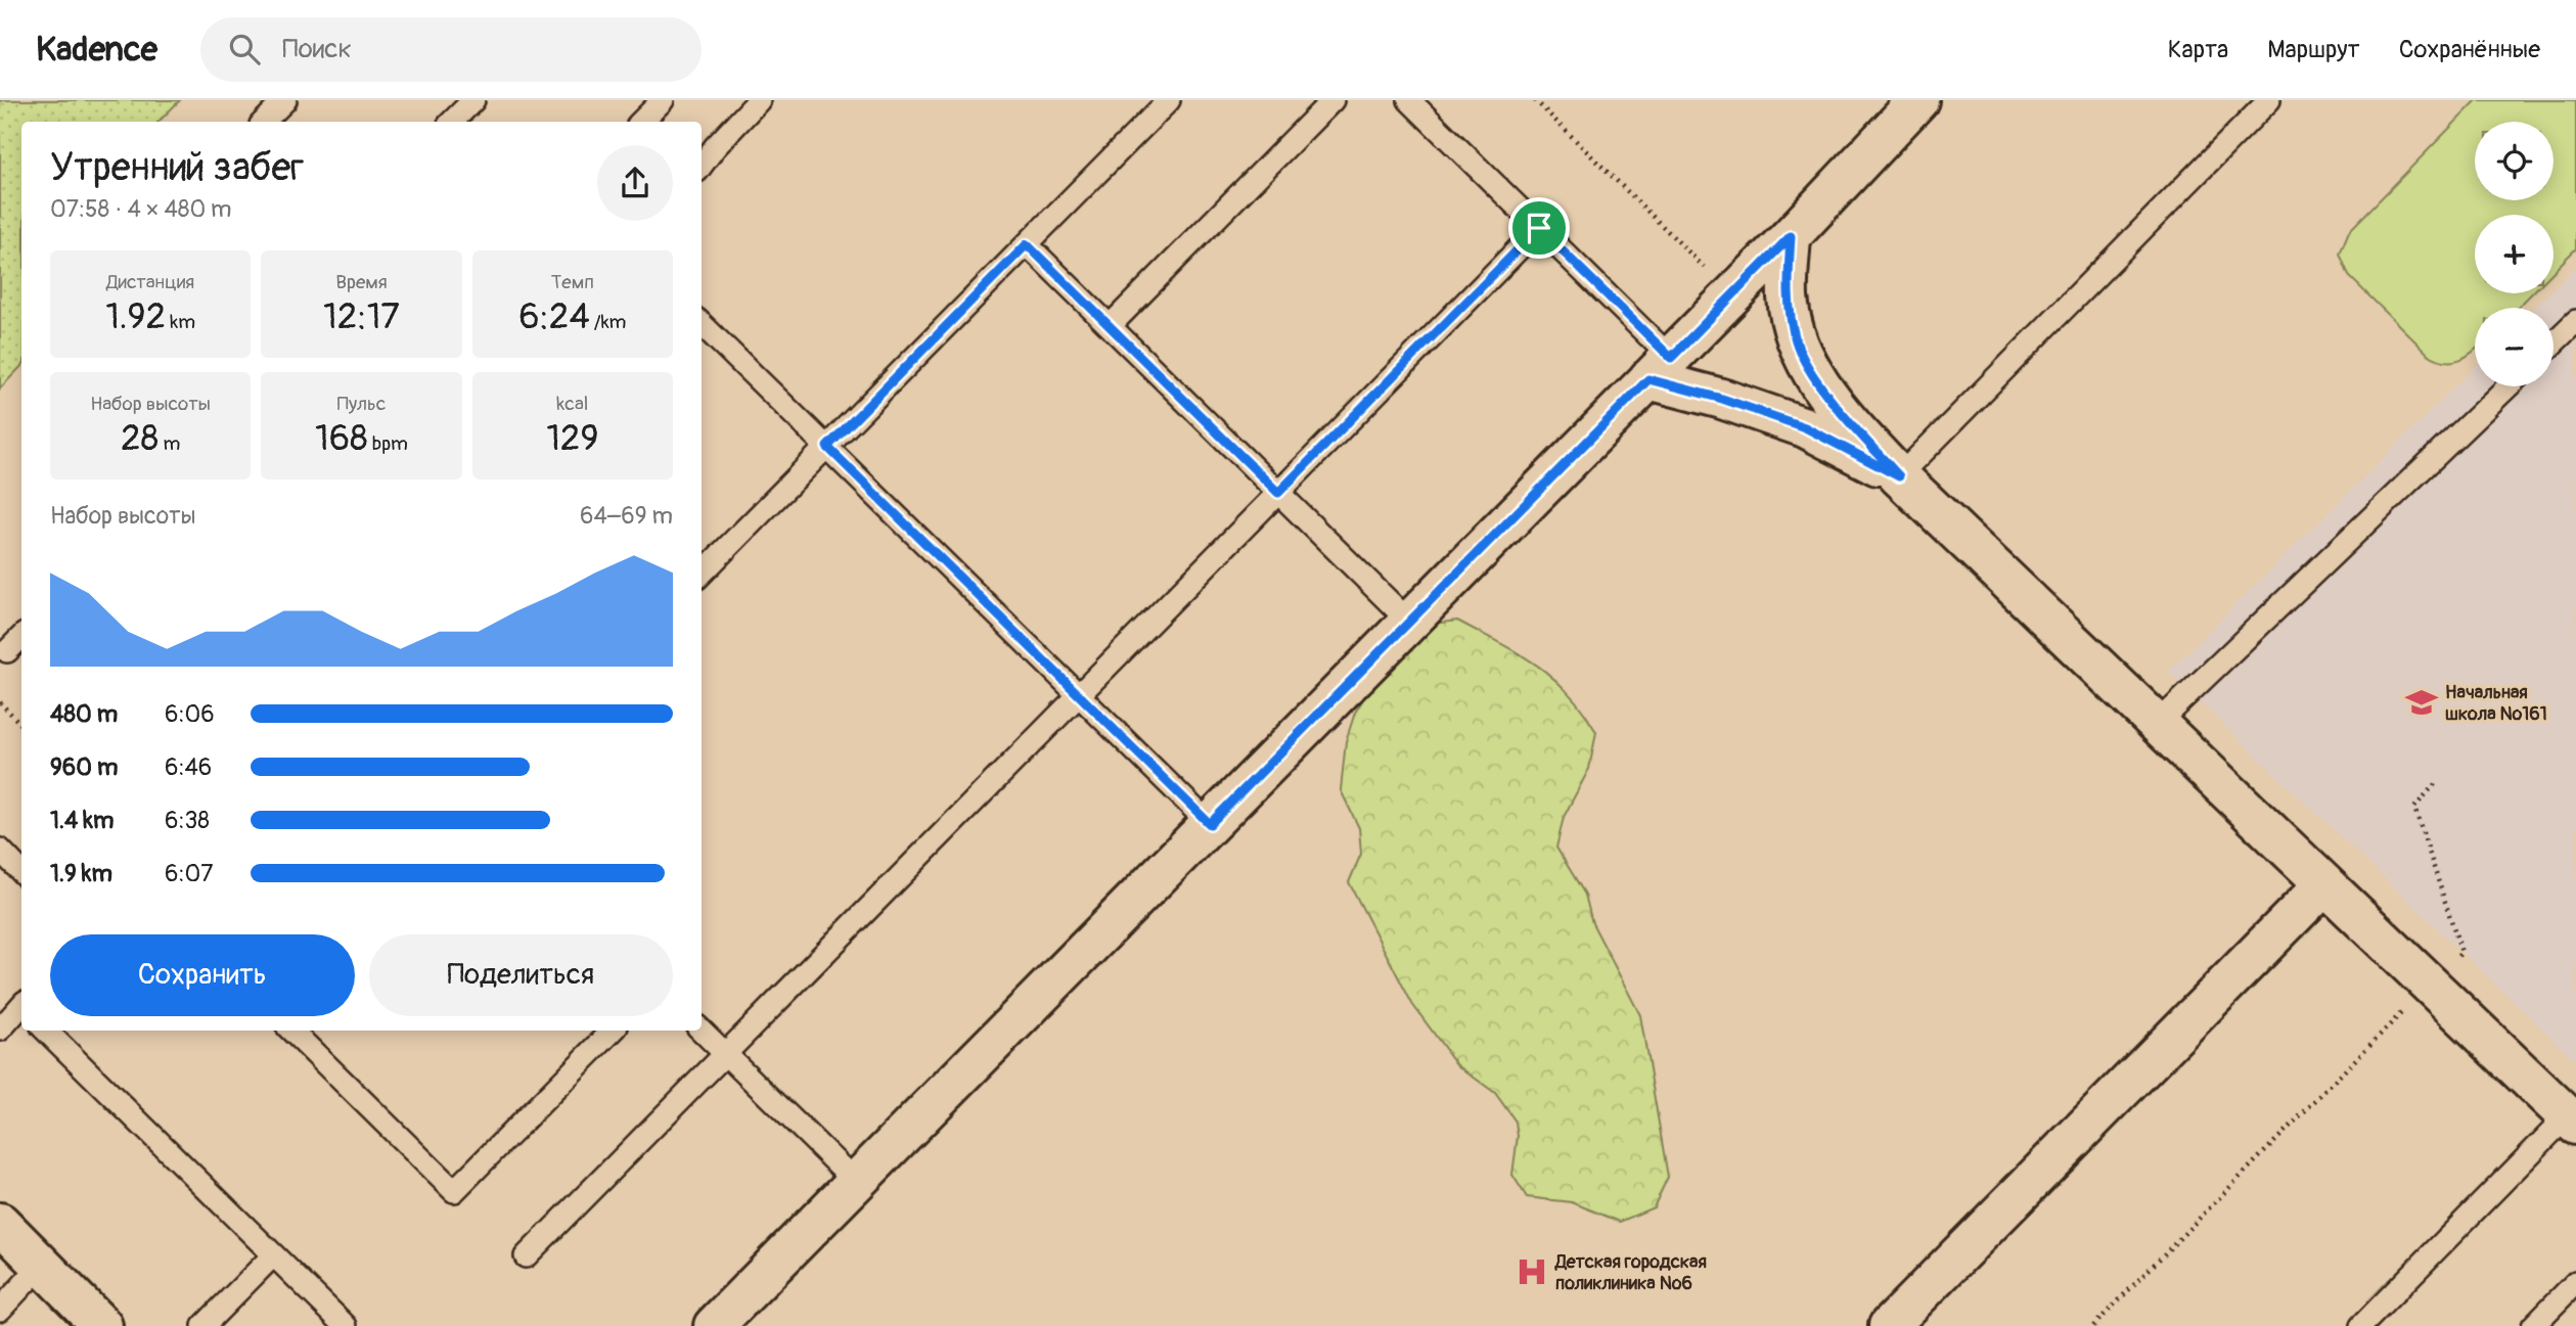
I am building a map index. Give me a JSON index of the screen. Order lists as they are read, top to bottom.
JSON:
{
  "places": {
    "school or university": ["Начальная школа №161"],
    "hospital": ["Детская городская поликлиника №6"]
  },
  "page": {
    "header": "Kadence",
    "search": "Поиск",
    "nav": ["Карта", "Маршрут", "Сохранённые"],
    "map_buttons": ["+", "−"],
    "heading": ["Утренний забег", "07:58 · 4 × 480 m"],
    "stats": [
      ["Дистанция", "1.92 km"],
      ["Время", "12:17"],
      ["Темп", "6:24 /km"],
      ["Набор высоты", "28 m"],
      ["Пульс", "168 bpm"],
      ["kcal", "129"]
    ],
    "chart": ["Набор высоты", "64–69 m"],
    "list": [
      {
        "name": "480 m",
        "note": "6:06"
      },
      {
        "name": "960 m",
        "note": "6:46"
      },
      {
        "name": "1.4 km",
        "note": "6:38"
      },
      {
        "name": "1.9 km",
        "note": "6:07"
      }
    ],
    "buttons": ["Сохранить", "Поделиться"]
  }
}
